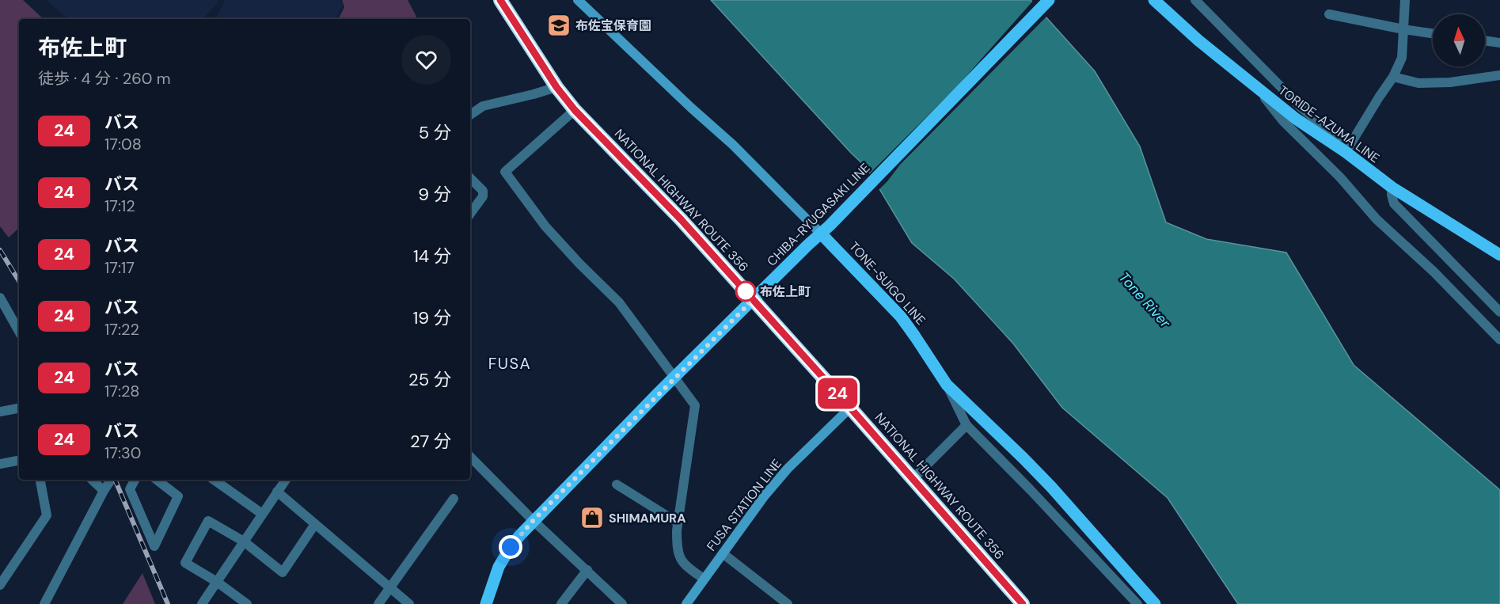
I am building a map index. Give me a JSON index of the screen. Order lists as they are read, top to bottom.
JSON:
{
  "streets": {
    "highway": ["NATIONAL HIGHWAY ROUTE 356"],
    "main road": [
      "TORIDE-AZUMA LINE",
      "CHIBA-RYUGASAKI LINE",
      "TONE-SUIGO LINE",
      "FUSA STATION LINE"
    ]
  },
  "crossings": [
    ["NATIONAL HIGHWAY ROUTE 356", "FUSA STATION LINE"],
    ["CHIBA-RYUGASAKI LINE", "TONE-SUIGO LINE"]
  ],
  "districts": ["FUSA"],
  "water": ["Tone River"],
  "places": {
    "school or university": ["布佐宝保育園"],
    "other": ["布佐上町"],
    "shop": ["SHIMAMURA"]
  },
  "lines": ["bus line 24"],
  "north": "top",
  "page": {
    "on_map": "24",
    "heading": ["布佐上町", "徒歩 · 4 分 · 260 m"],
    "list": [
      {
        "mark": "24",
        "name": "バス",
        "note": "17:08",
        "value": "5 分"
      },
      {
        "mark": "24",
        "name": "バス",
        "note": "17:12",
        "value": "9 分"
      },
      {
        "mark": "24",
        "name": "バス",
        "note": "17:17",
        "value": "14 分"
      },
      {
        "mark": "24",
        "name": "バス",
        "note": "17:22",
        "value": "19 分"
      },
      {
        "mark": "24",
        "name": "バス",
        "note": "17:28",
        "value": "25 分"
      },
      {
        "mark": "24",
        "name": "バス",
        "note": "17:30",
        "value": "27 分"
      }
    ]
  }
}
